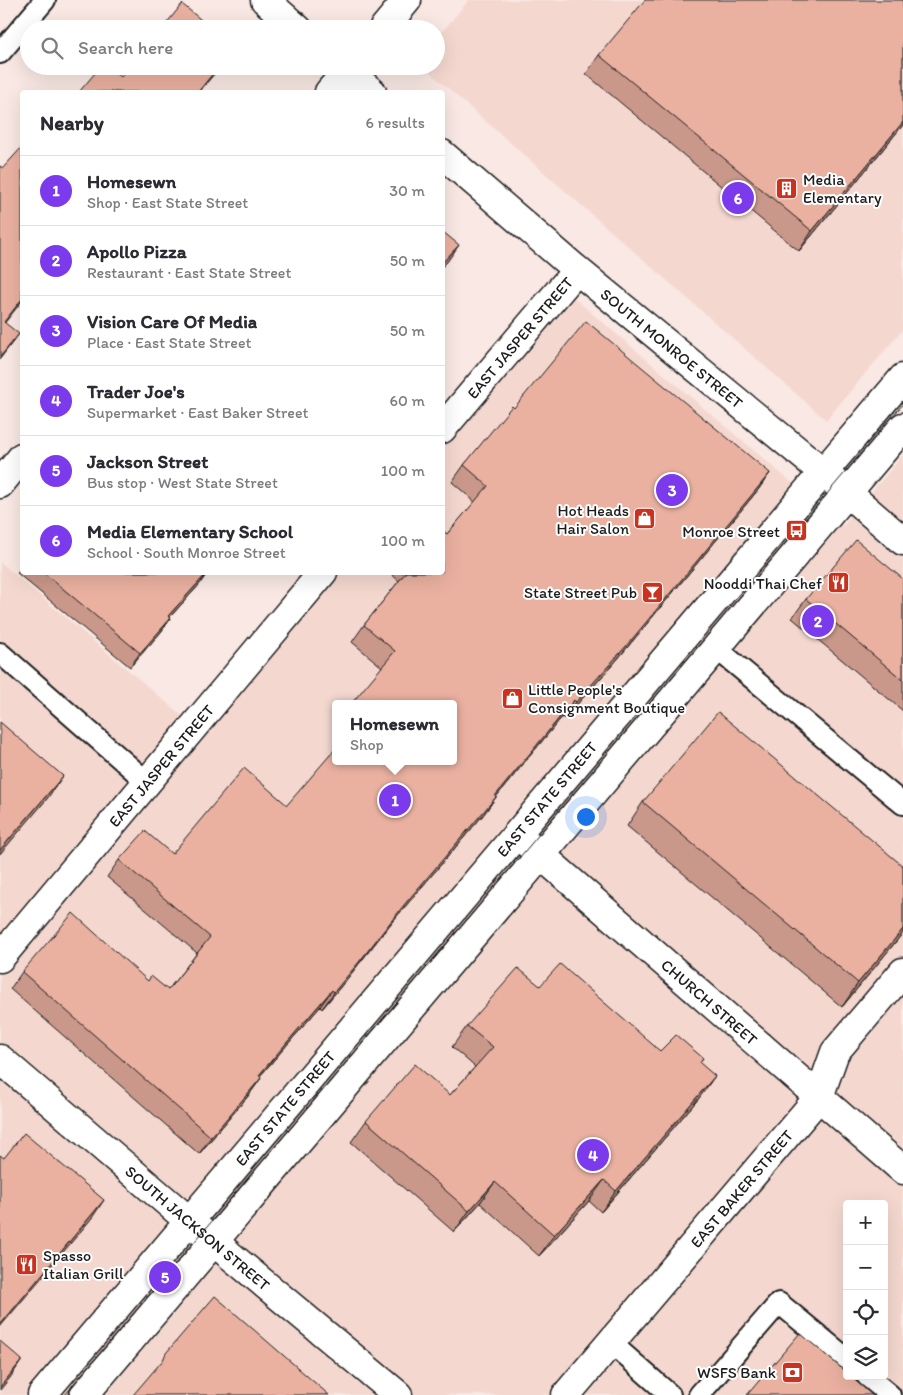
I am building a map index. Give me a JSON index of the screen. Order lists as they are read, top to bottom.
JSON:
{
  "streets": {
    "street": [
      "EAST JASPER STREET",
      "SOUTH MONROE STREET",
      "EAST STATE STREET",
      "CHURCH STREET",
      "EAST BAKER STREET",
      "SOUTH JACKSON STREET"
    ]
  },
  "crossings": [
    ["EAST JASPER STREET", "SOUTH MONROE STREET"],
    ["SOUTH MONROE STREET", "EAST STATE STREET"],
    ["EAST STATE STREET", "CHURCH STREET"],
    ["EAST STATE STREET", "SOUTH JACKSON STREET"],
    ["CHURCH STREET", "EAST BAKER STREET"]
  ],
  "places": {
    "building": ["Media Elementary"],
    "shop": ["Hot Heads Hair Salon", "Little People's Consignment Boutique"],
    "bus stop": ["Monroe Street"],
    "restaurant": ["Nooddi Thai Chef", "Spasso Italian Grill"],
    "bar": ["State Street Pub"],
    "bank": ["WSFS Bank"]
  },
  "page": {
    "search": "Search here",
    "heading": ["Nearby", "6 results"],
    "list": [
      {
        "mark": "1",
        "name": "Homesewn",
        "note": "Shop · East State Street",
        "value": "30 m"
      },
      {
        "mark": "2",
        "name": "Apollo Pizza",
        "note": "Restaurant · East State Street",
        "value": "50 m"
      },
      {
        "mark": "3",
        "name": "Vision Care Of Media",
        "note": "Place · East State Street",
        "value": "50 m"
      },
      {
        "mark": "4",
        "name": "Trader Joe's",
        "note": "Supermarket · East Baker Street",
        "value": "60 m"
      },
      {
        "mark": "5",
        "name": "Jackson Street",
        "note": "Bus stop · West State Street",
        "value": "100 m"
      },
      {
        "mark": "6",
        "name": "Media Elementary School",
        "note": "School · South Monroe Street",
        "value": "100 m"
      }
    ],
    "pins": [
      "6",
      "3",
      "2",
      "1",
      "4",
      "5"
    ],
    "popup": ["Homesewn", "Shop"],
    "map_buttons": ["+", "−"]
  }
}
